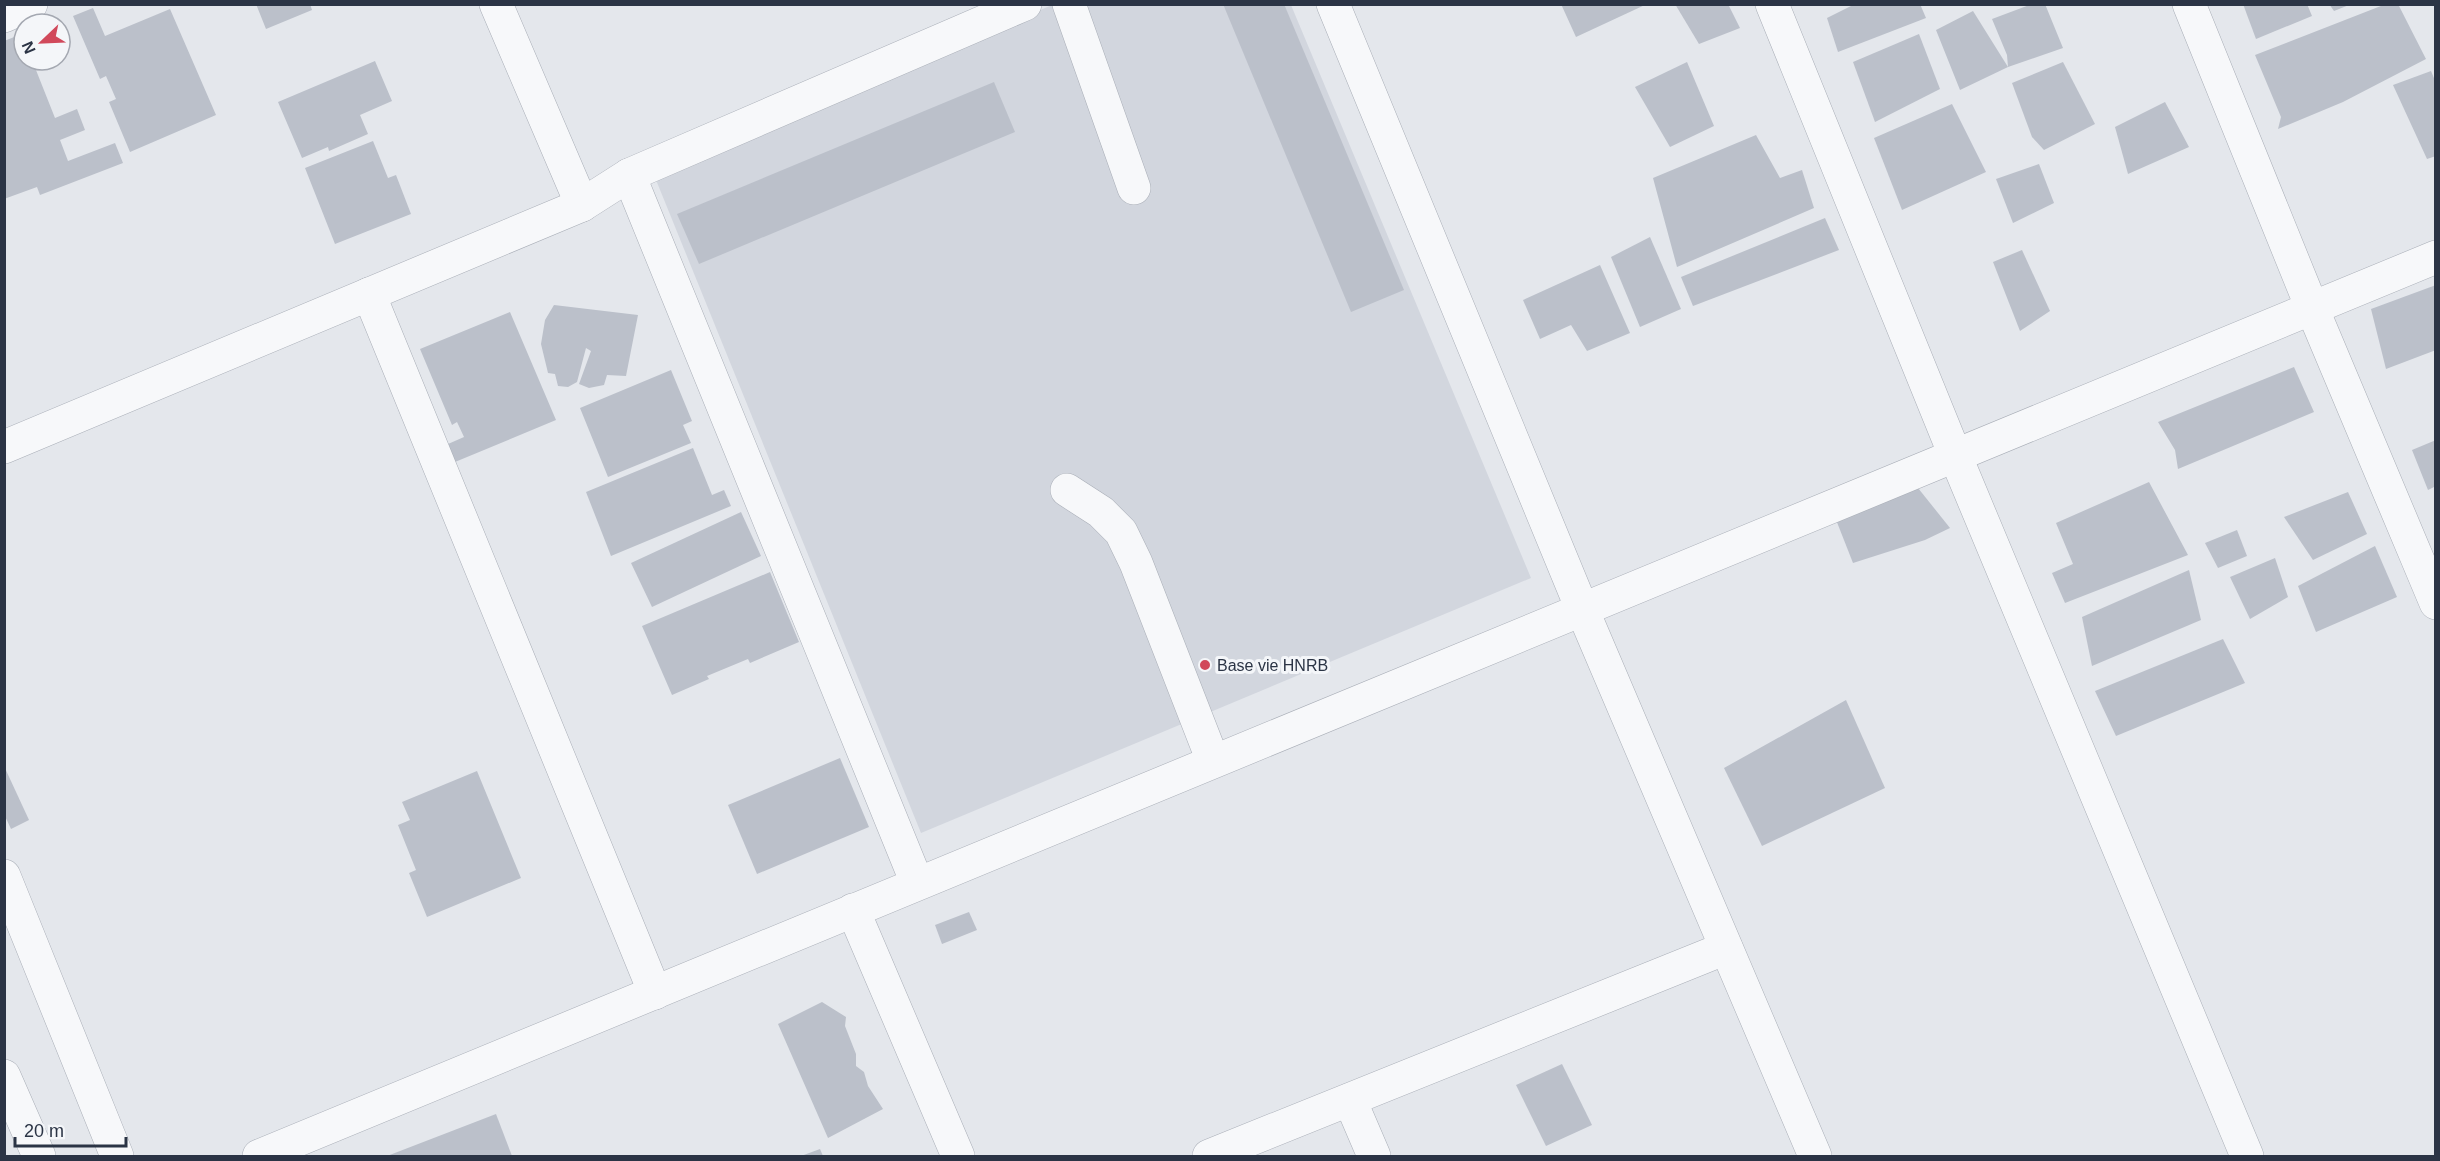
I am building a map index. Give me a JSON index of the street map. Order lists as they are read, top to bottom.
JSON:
{
  "places": ["Base vie HNRB"],
  "scale_bar": "20 m",
  "north": "bottom left"
}
